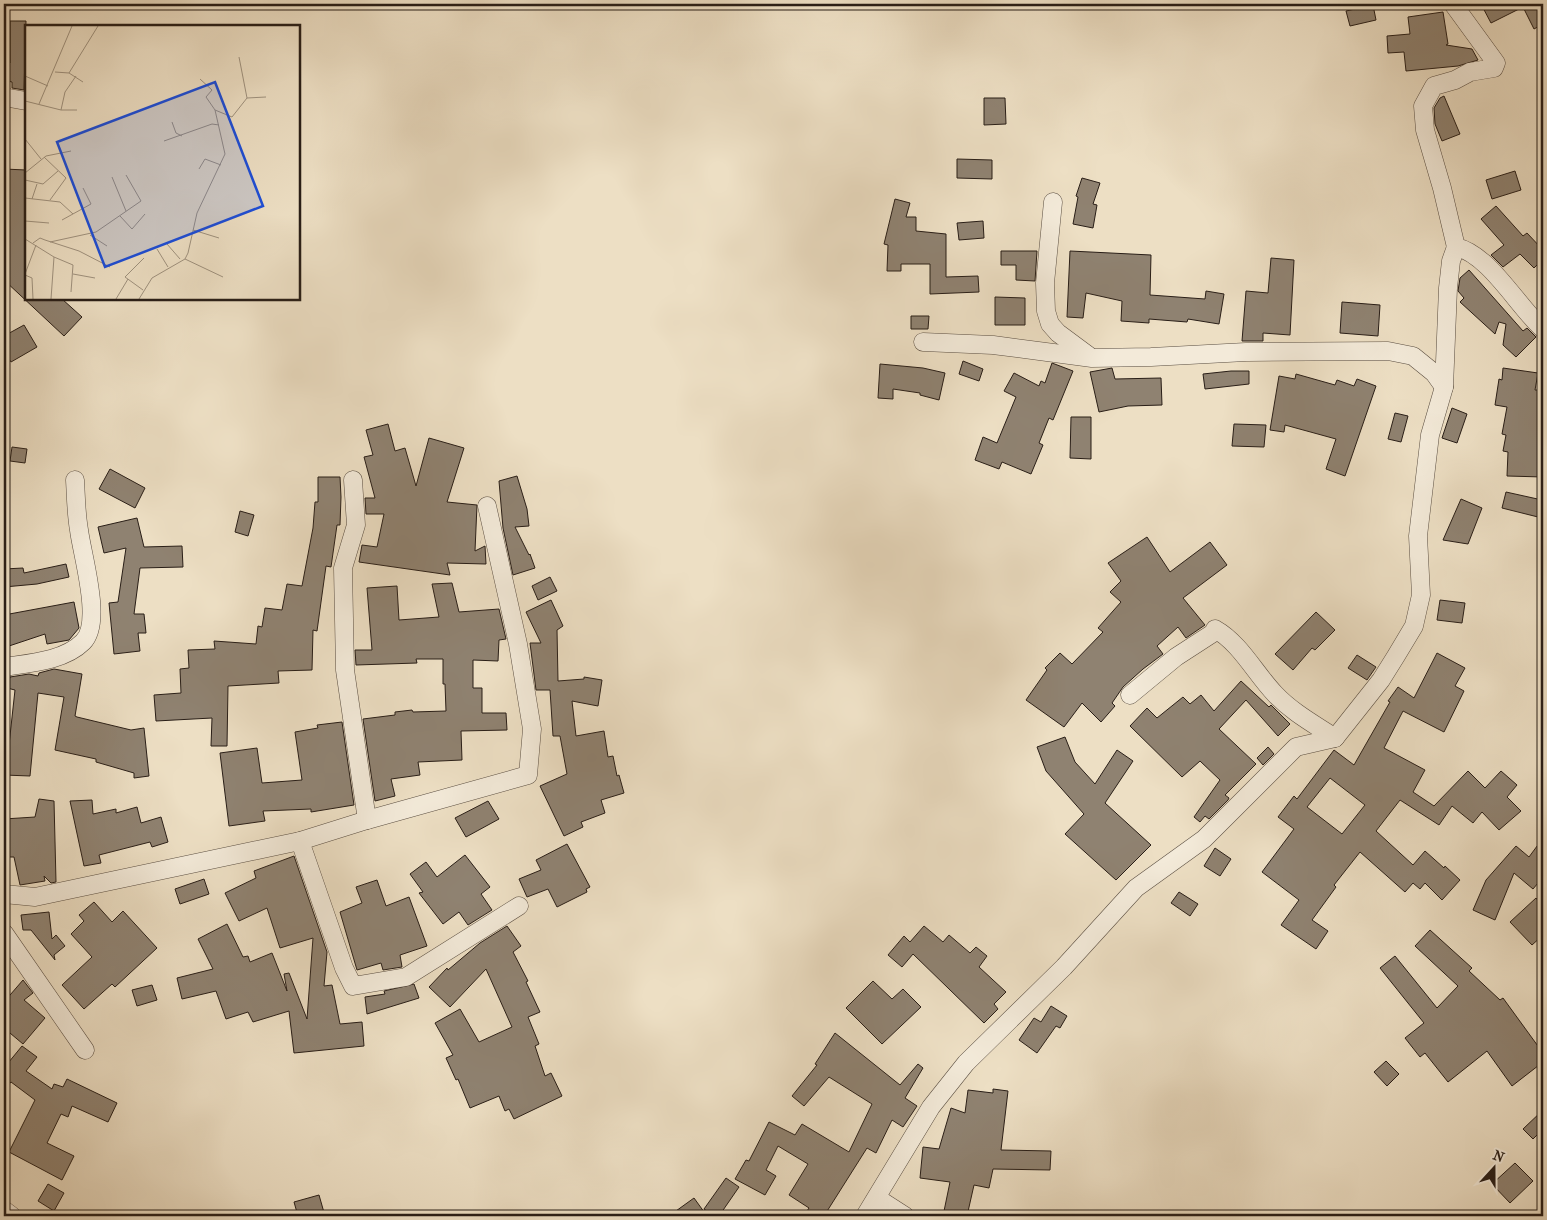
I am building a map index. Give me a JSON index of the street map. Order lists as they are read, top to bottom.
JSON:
{
  "north": "top"
}
